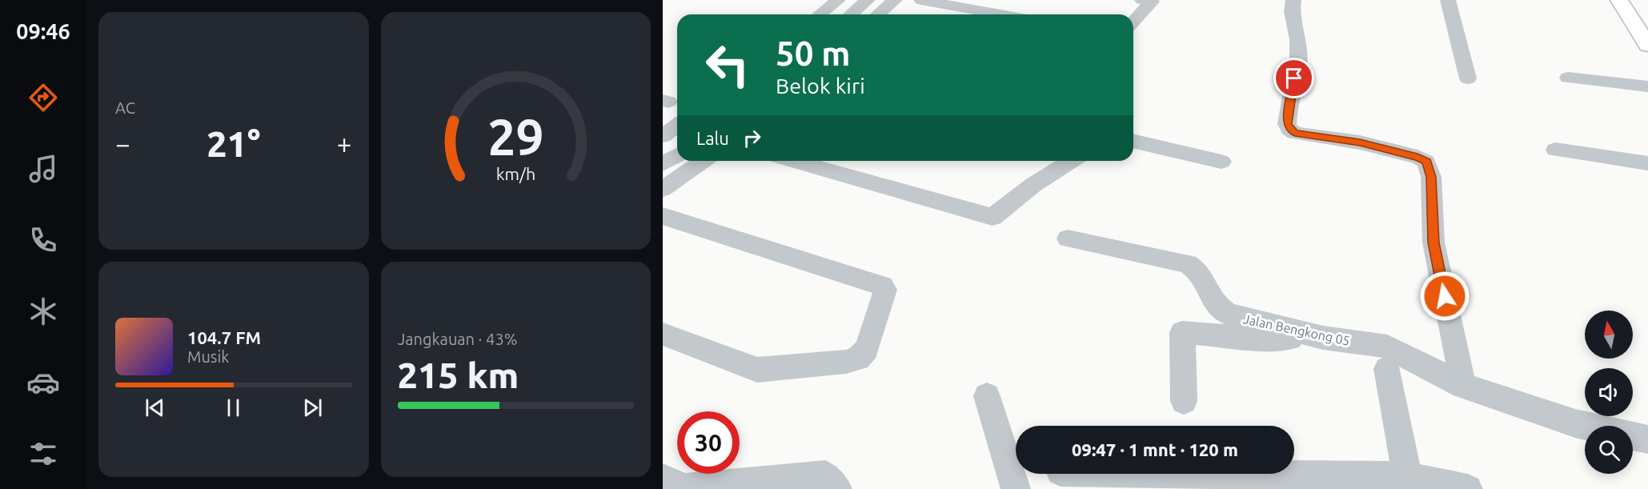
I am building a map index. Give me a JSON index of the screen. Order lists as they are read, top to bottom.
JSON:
{
  "streets": {
    "street": ["Jalan Bengkong 05"]
  },
  "north": "top",
  "page": {
    "tabs": "09:46",
    "tile": [
      "AC",
      ["Jangkauan · 43%", "215 km"]
    ],
    "turn": ["50 m", "Belok kiri"],
    "then": "Lalu",
    "heat": ["−", "21°", "+"],
    "song": ["104.7 FM", "Musik"],
    "limit": "30",
    "trip": "09:47 · 1 mnt · 120 m",
    "gauge": ["29", "km/h"]
  }
}
